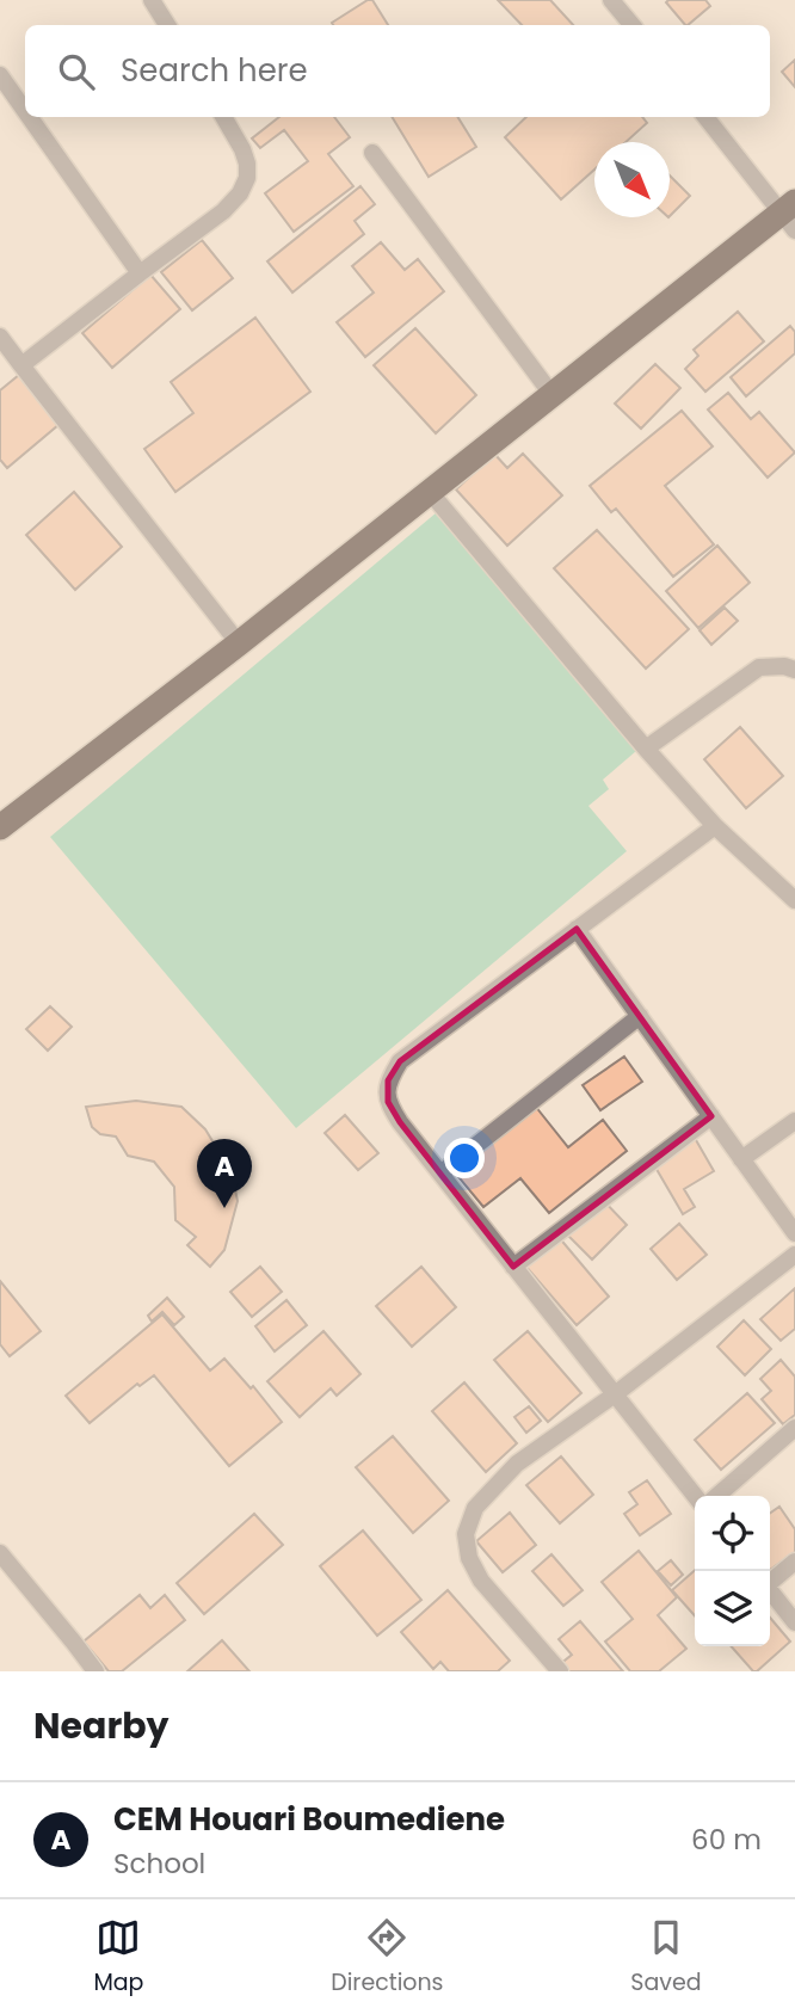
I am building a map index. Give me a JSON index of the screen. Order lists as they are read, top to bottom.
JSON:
{
  "north": "bottom right",
  "page": {
    "search": "Search here",
    "pins": "A",
    "heading": "Nearby",
    "list": [
      {
        "mark": "A",
        "name": "CEM Houari Boumediene",
        "note": "School",
        "value": "60 m"
      }
    ],
    "nav": ["Map", "Directions", "Saved"]
  }
}
